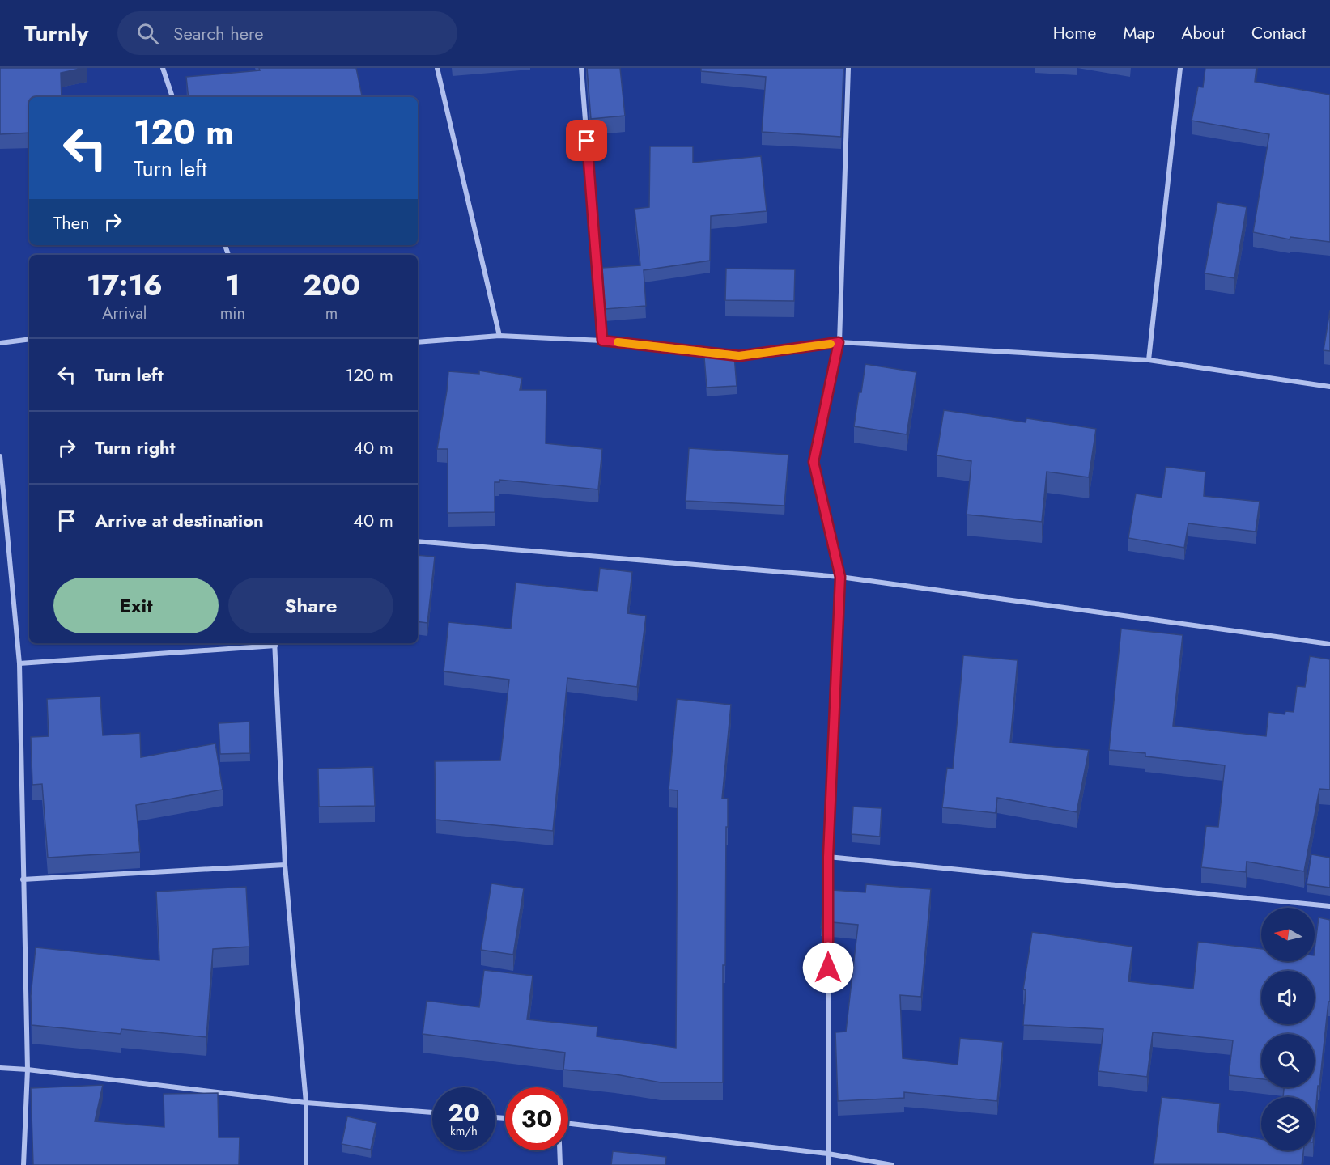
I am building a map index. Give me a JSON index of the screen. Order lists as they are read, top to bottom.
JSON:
{
  "north": "left",
  "page": {
    "header": "Turnly",
    "search": "Search here",
    "nav": [
      "Home",
      "Map",
      "About",
      "Contact"
    ],
    "turn": ["120 m", "Turn left"],
    "then": "Then",
    "eta": [
      "17:16",
      "Arrival",
      "1",
      "min",
      "200",
      "m"
    ],
    "list": [
      {
        "name": "Turn left",
        "value": "120 m"
      },
      {
        "name": "Turn right",
        "value": "40 m"
      },
      {
        "name": "Arrive at destination",
        "value": "40 m"
      }
    ],
    "buttons": ["Exit", "Share"],
    "speed": "20 km/h",
    "limit": "30"
  }
}
